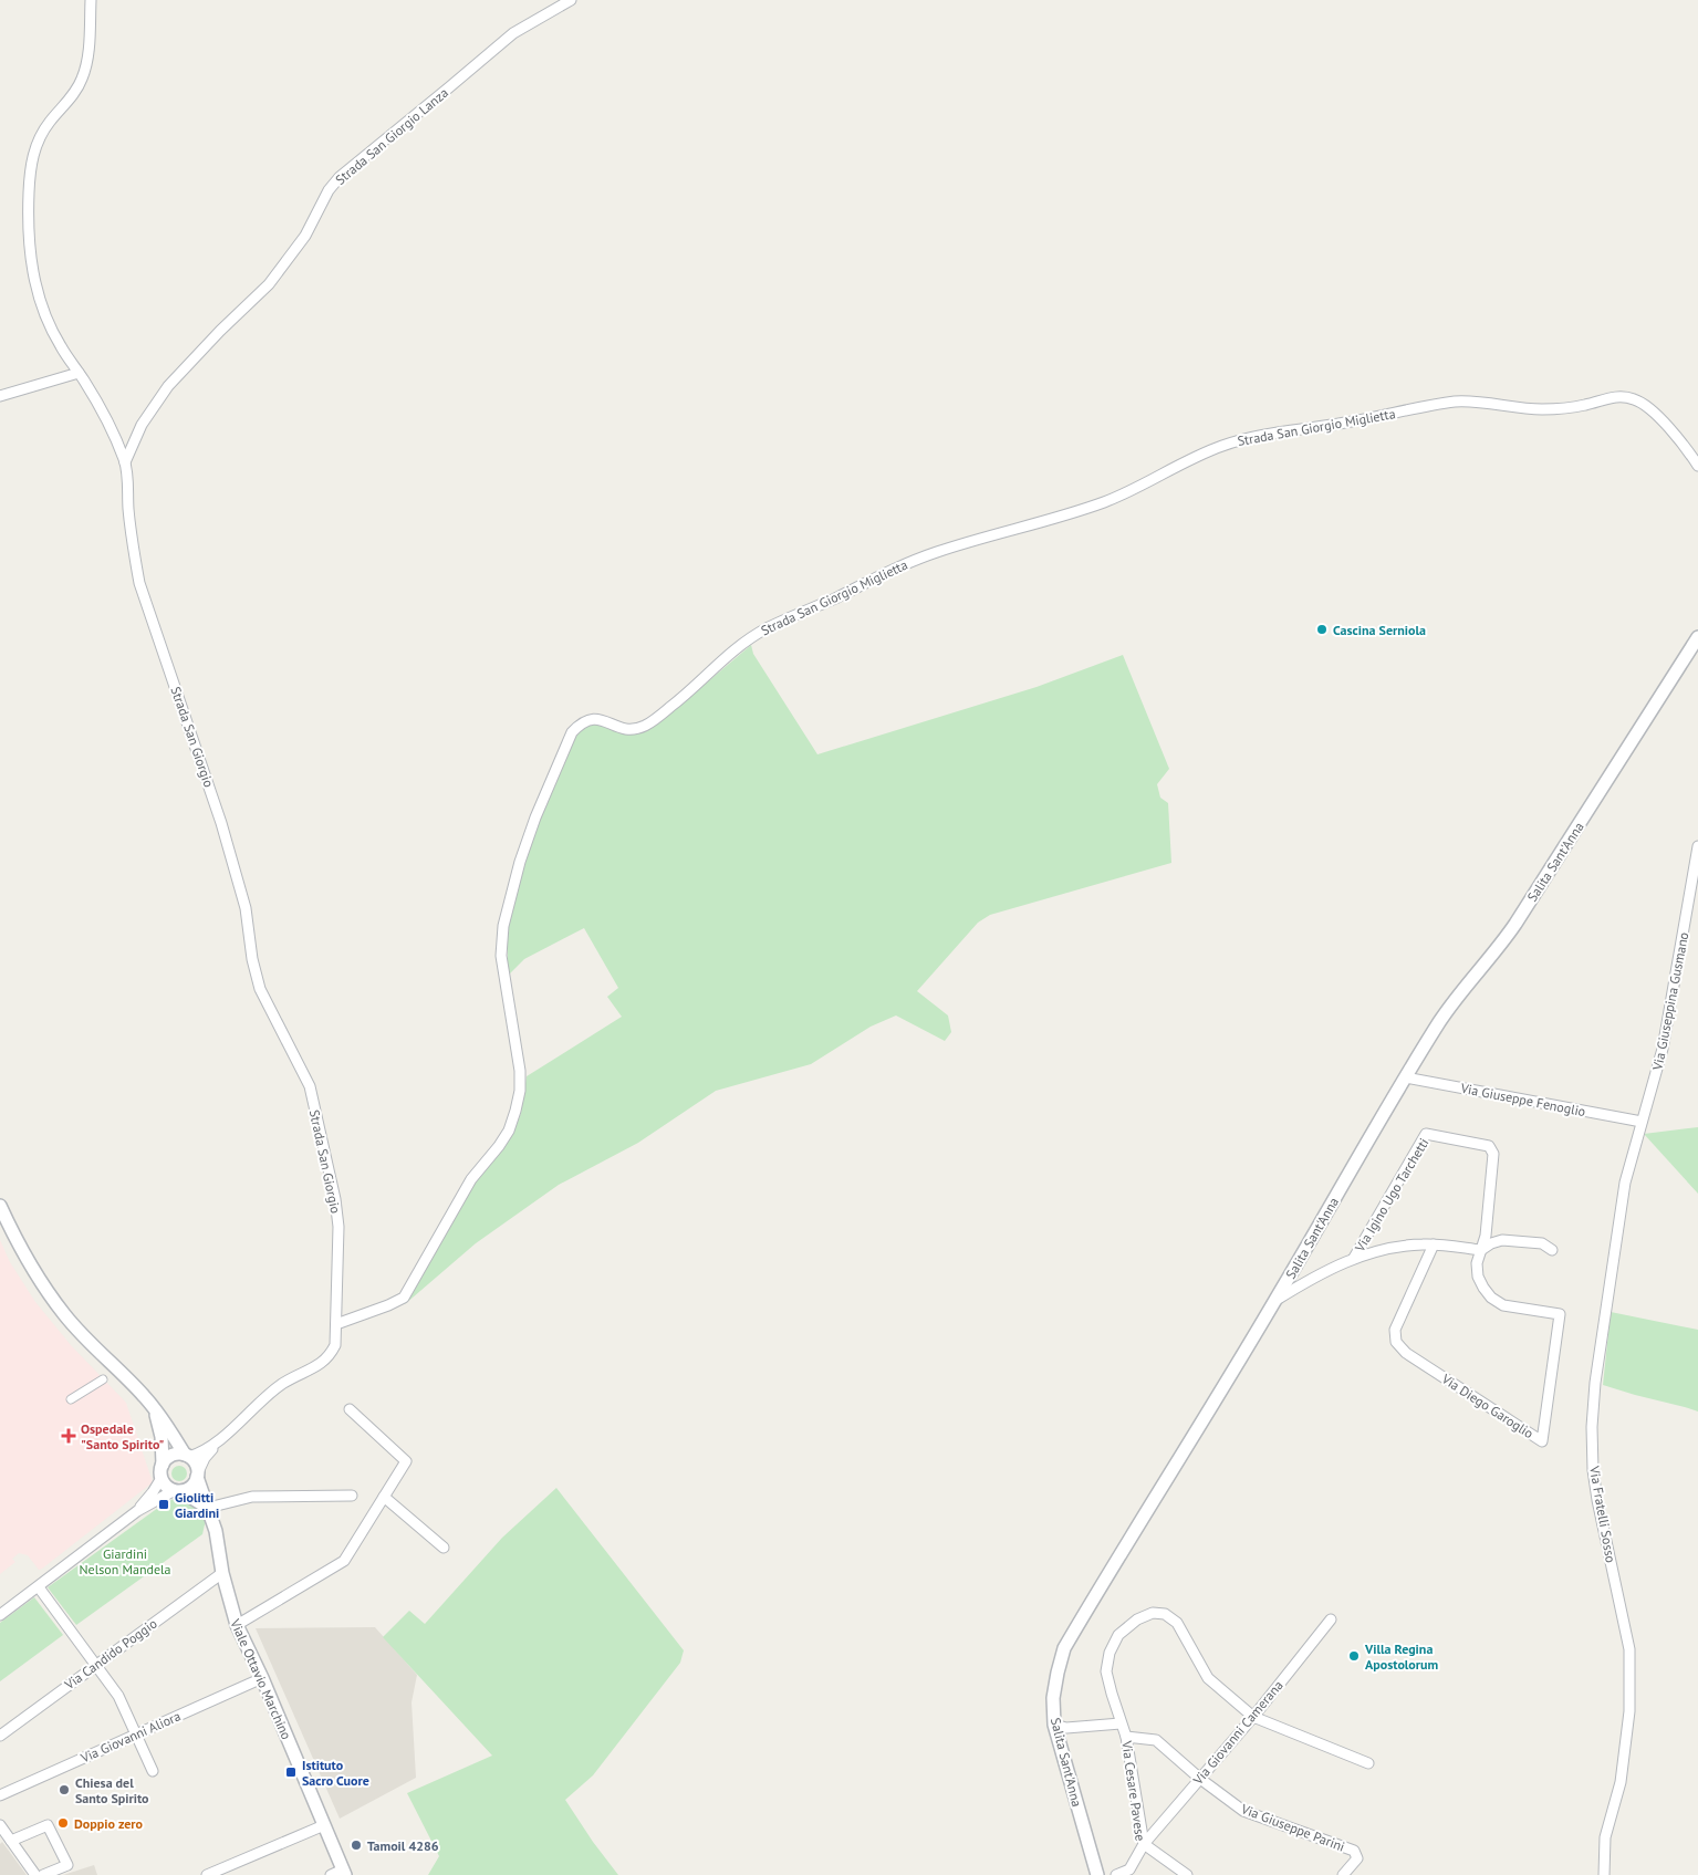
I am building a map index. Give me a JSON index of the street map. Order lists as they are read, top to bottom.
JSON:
{
  "streets": {
    "street": [
      "Strada San Giorgio Lanza",
      "Strada San Giorgio Miglietta",
      "Strada San Giorgio",
      "Salita Sant'Anna",
      "Via Giuseppina Gusmano",
      "Via Giuseppe Fenoglio",
      "Via Igino Ugo Tarchetti",
      "Via Diego Garoglio",
      "Via Fratelli Sosso",
      "Via Candido Poggio",
      "Viale Ottavio Marchino",
      "Via Giovanni Camerana",
      "Via Giovanni Aliora",
      "Via Cesare Pavese",
      "Via Giuseppe Parini"
    ]
  },
  "crossings": [
    ["Strada San Giorgio Lanza", "Strada San Giorgio"],
    ["Strada San Giorgio Miglietta", "Strada San Giorgio"],
    ["Strada San Giorgio", "Viale Ottavio Marchino"],
    ["Salita Sant'Anna", "Via Giuseppe Fenoglio"],
    ["Via Giuseppina Gusmano", "Via Giuseppe Fenoglio"],
    ["Via Giuseppina Gusmano", "Via Fratelli Sosso"],
    ["Via Giuseppe Fenoglio", "Via Fratelli Sosso"],
    ["Via Igino Ugo Tarchetti", "Via Diego Garoglio"],
    ["Via Candido Poggio", "Viale Ottavio Marchino"],
    ["Viale Ottavio Marchino", "Via Giovanni Aliora"],
    ["Via Giovanni Camerana", "Via Cesare Pavese"],
    ["Via Giovanni Camerana", "Via Giuseppe Parini"],
    ["Via Cesare Pavese", "Via Giuseppe Parini"]
  ],
  "parks": ["Giardini Nelson Mandela"],
  "places": {
    "other": [
      "Cascina Serniola",
      "Villa Regina Apostolorum",
      "Chiesa del Santo Spirito",
      "Doppio zero",
      "Tamoil 4286"
    ],
    "health": ["Ospedale \"Santo Spirito\""],
    "transit": ["Giolitti Giardini", "Istituto Sacro Cuore"]
  }
}
